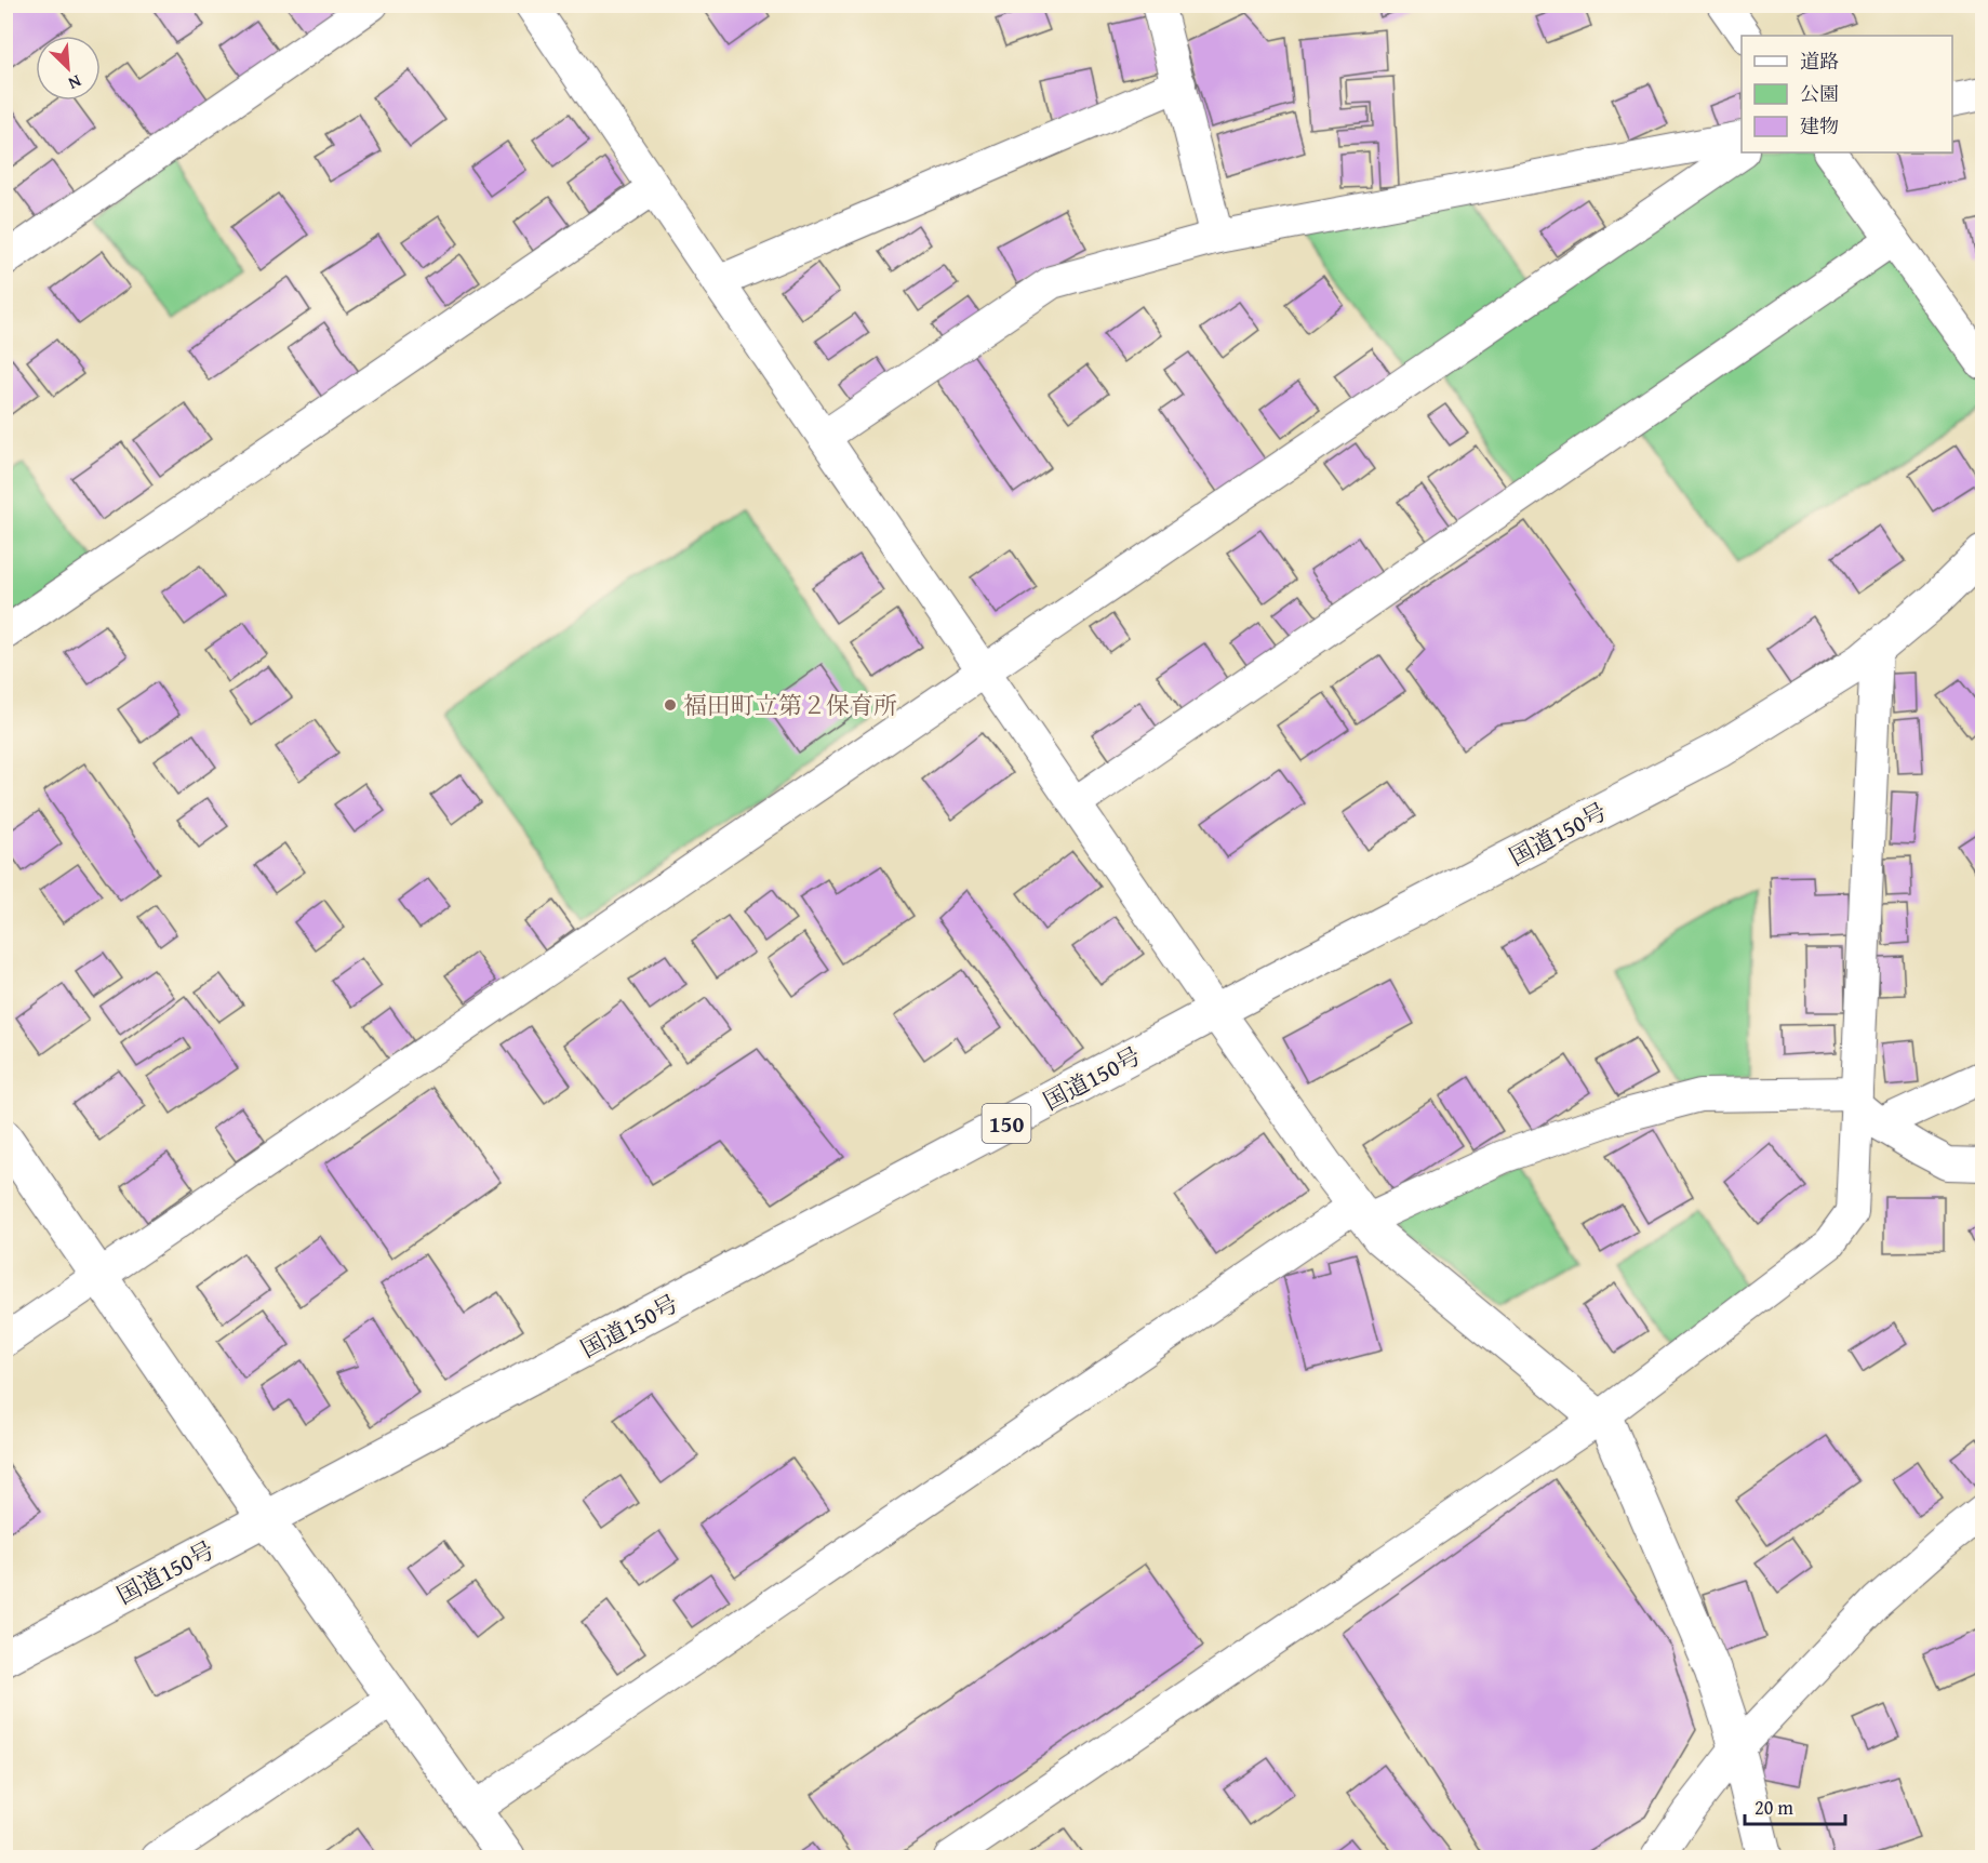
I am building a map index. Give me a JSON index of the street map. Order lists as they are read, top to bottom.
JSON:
{
  "streets": {
    "main road": ["国道150号", "150"]
  },
  "places": ["福田町立第２保育所"],
  "legend": ["道路", "公園", "建物"],
  "scale_bar": "20 m",
  "north": "bottom right"
}
